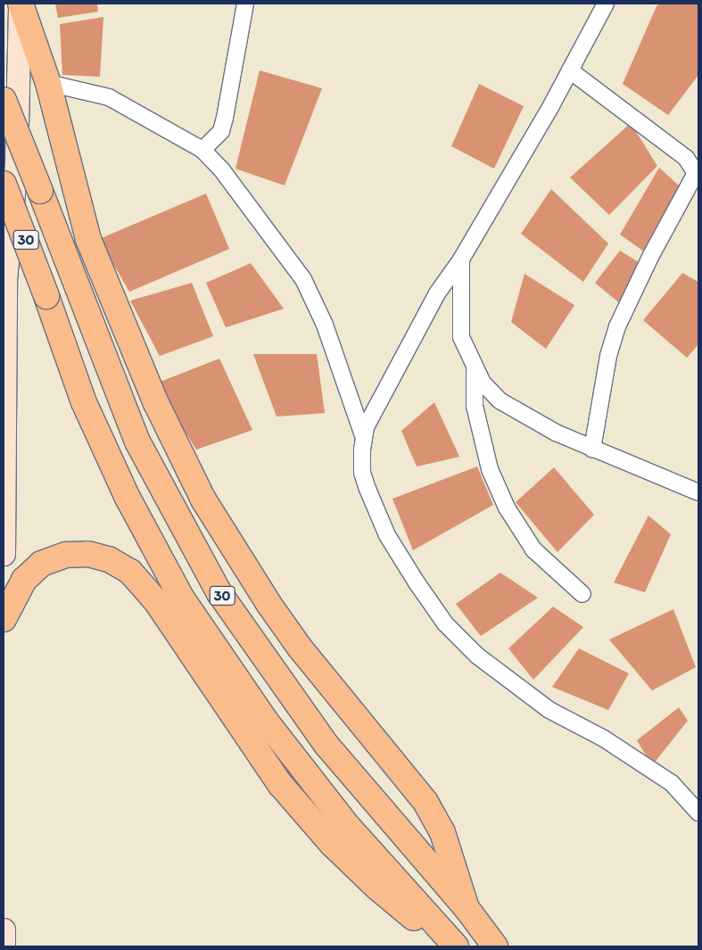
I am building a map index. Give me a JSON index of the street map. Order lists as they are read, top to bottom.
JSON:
{
  "streets": {
    "main road": ["30"]
  }
}
